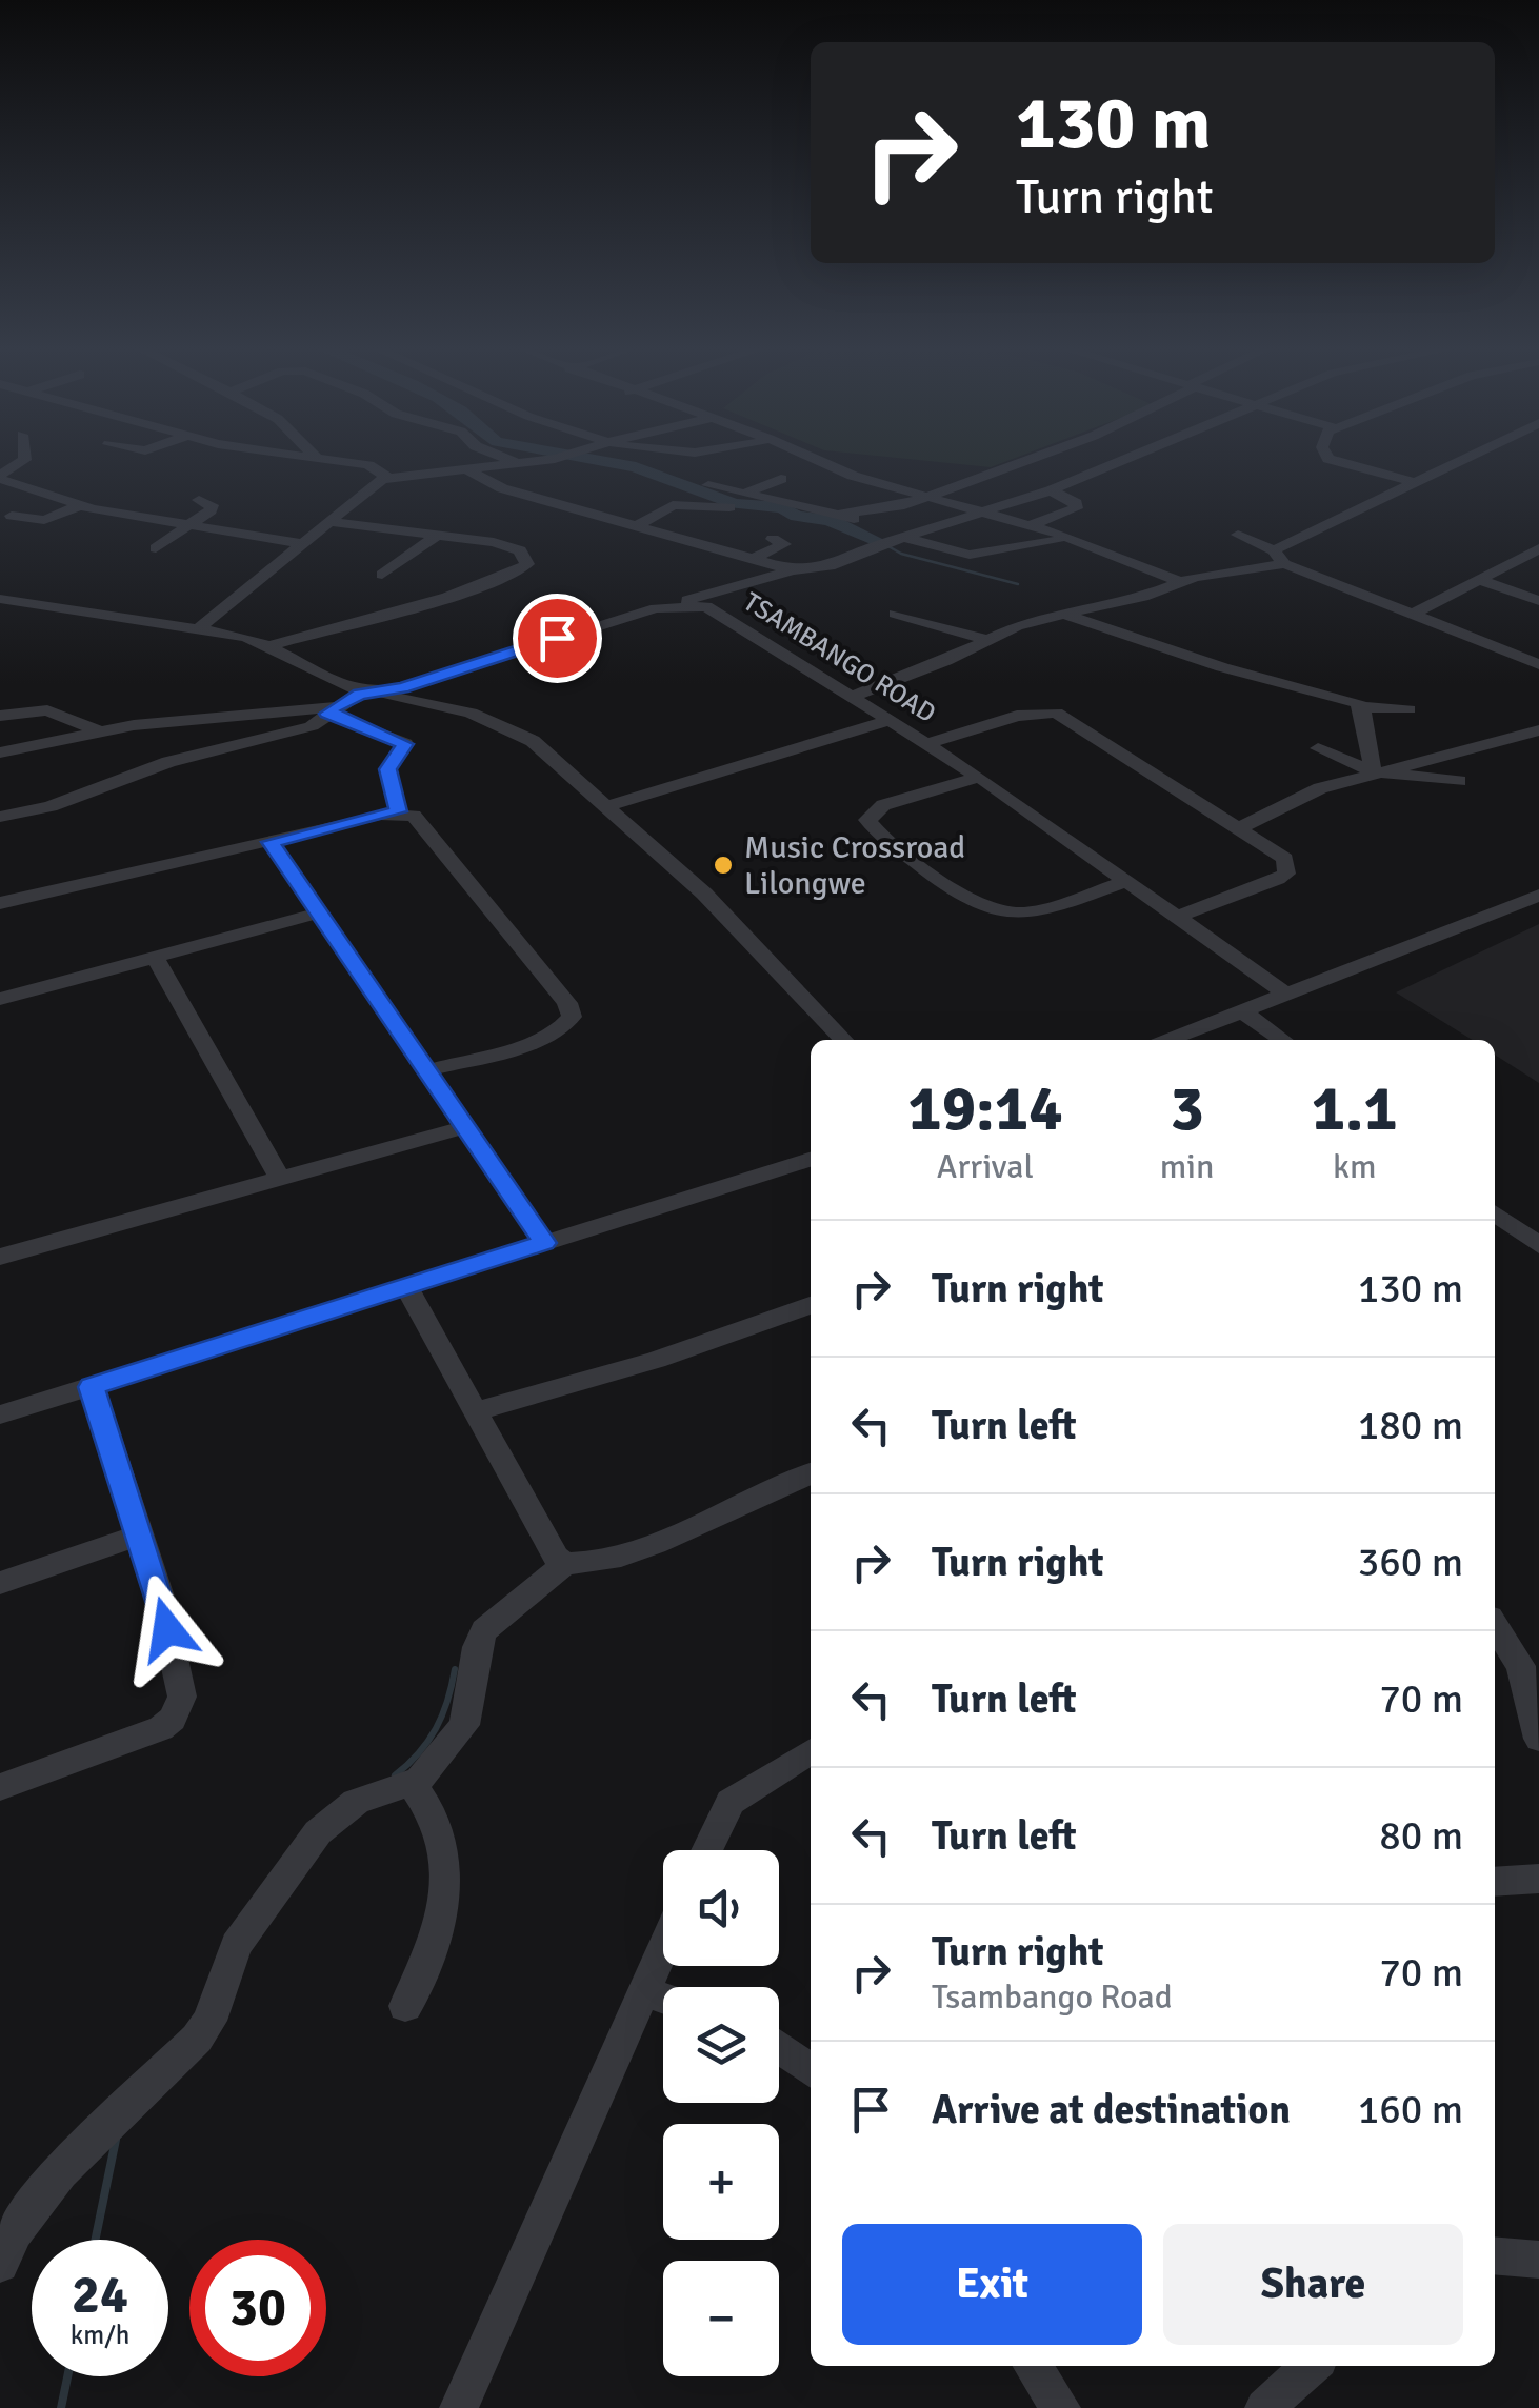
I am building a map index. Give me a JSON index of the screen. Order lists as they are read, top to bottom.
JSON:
{
  "streets": {
    "street": ["TSAMBANGO ROAD"]
  },
  "places": ["Music Crossroad Lilongwe"],
  "page": {
    "turn": ["130 m", "Turn right"],
    "eta": [
      "19:14",
      "Arrival",
      "3",
      "min",
      "1.1",
      "km"
    ],
    "list": [
      {
        "name": "Turn right",
        "value": "130 m"
      },
      {
        "name": "Turn left",
        "value": "180 m"
      },
      {
        "name": "Turn right",
        "value": "360 m"
      },
      {
        "name": "Turn left",
        "value": "70 m"
      },
      {
        "name": "Turn left",
        "value": "80 m"
      },
      {
        "name": "Turn right",
        "note": "Tsambango Road",
        "value": "70 m"
      },
      {
        "name": "Arrive at destination",
        "value": "160 m"
      }
    ],
    "map_buttons": ["+", "−"],
    "buttons": ["Exit", "Share"],
    "speed": "24 km/h",
    "limit": "30"
  }
}
